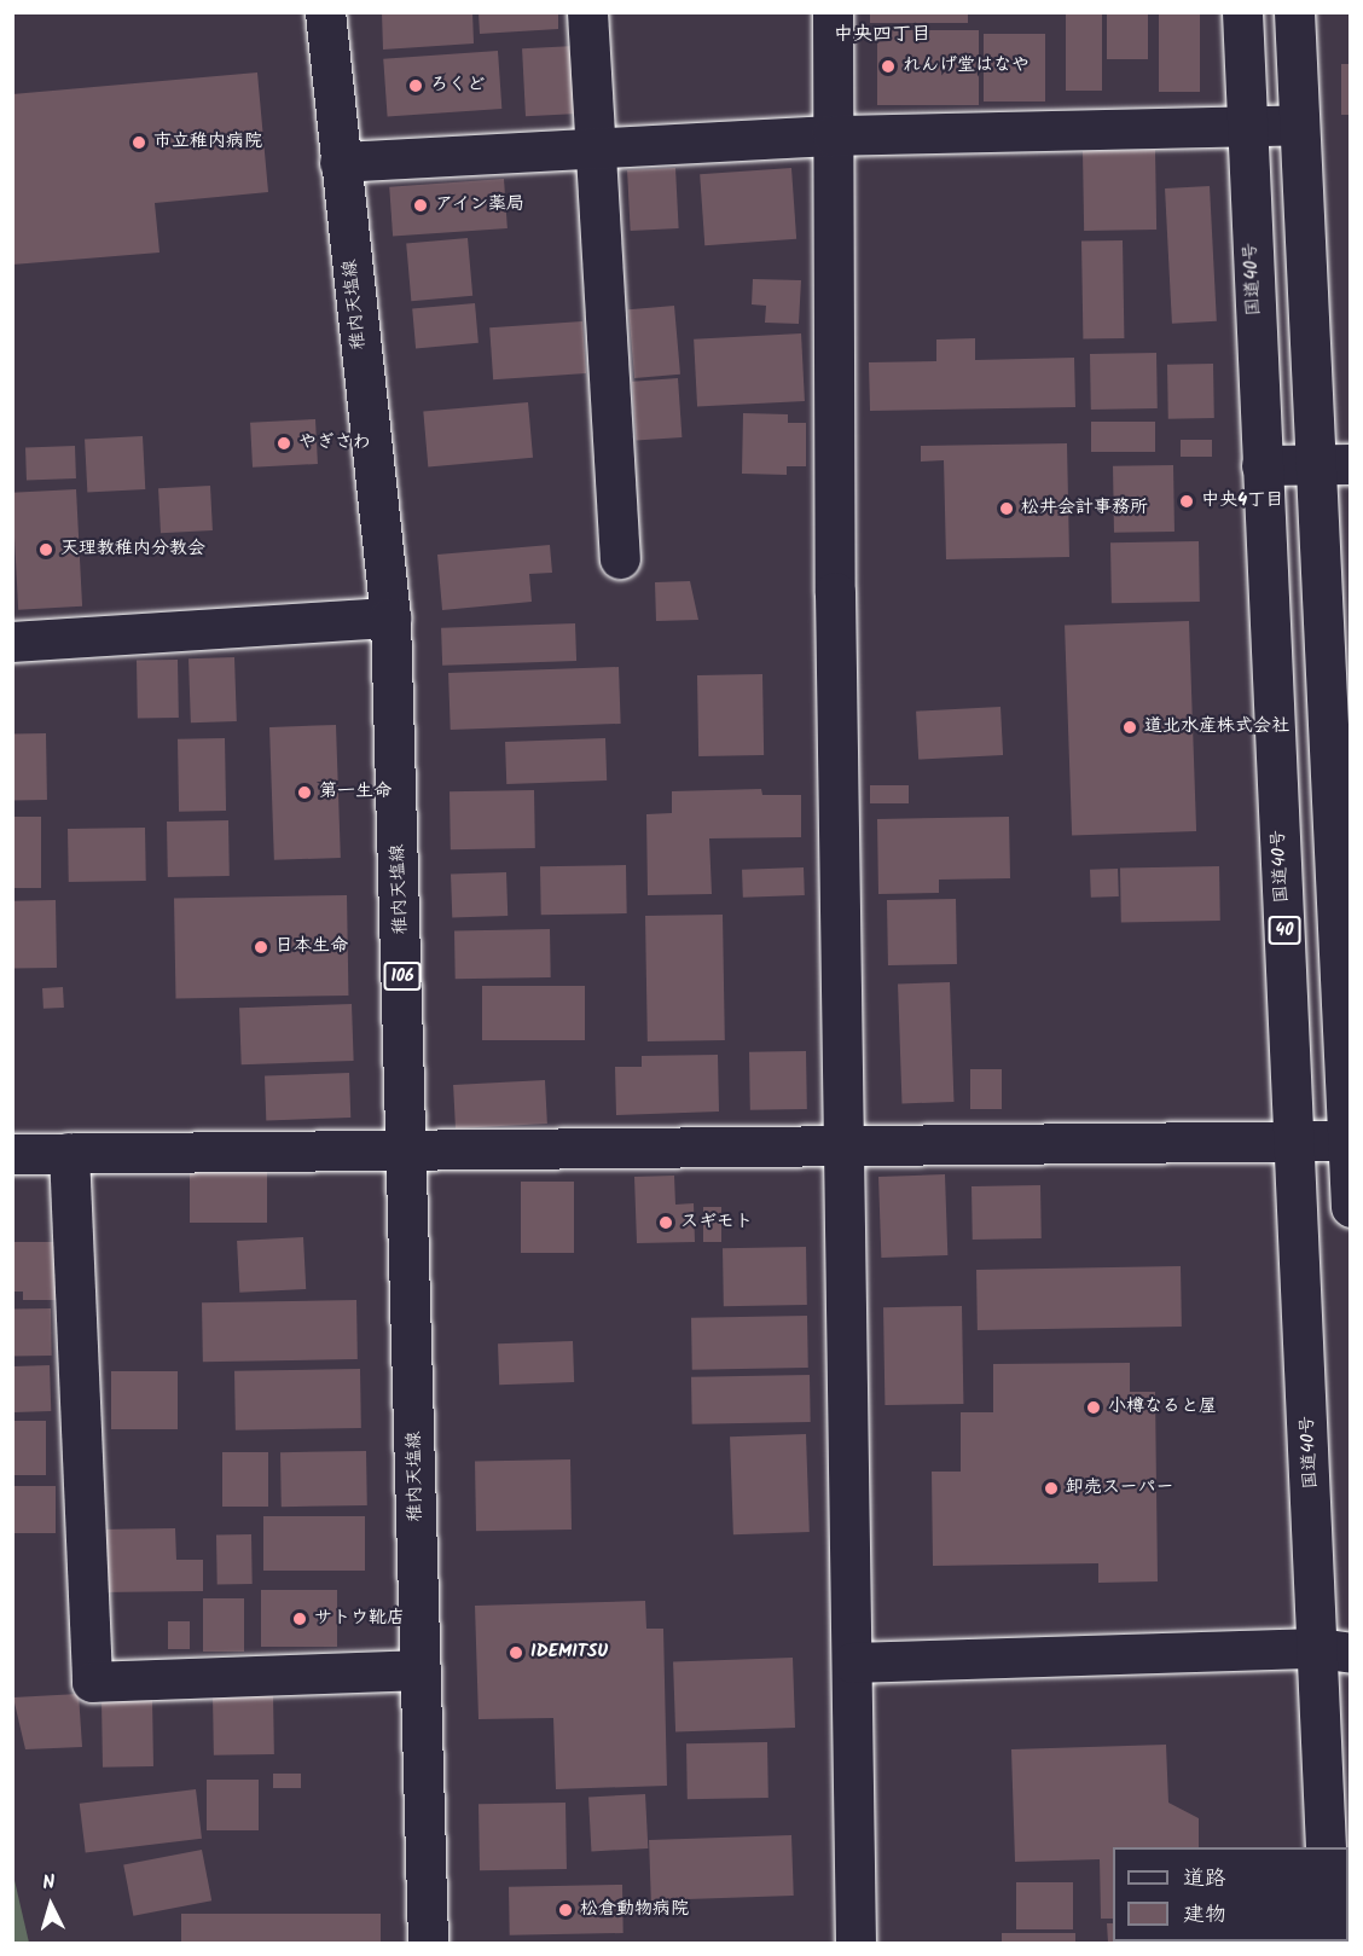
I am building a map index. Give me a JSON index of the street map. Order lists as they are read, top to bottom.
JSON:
{
  "streets": {
    "main road": [
      "国道40号",
      "稚内天塩線",
      "40",
      "106"
    ]
  },
  "districts": ["中央四丁目"],
  "places": [
    "れんげ堂はなや",
    "ろくど",
    "市立稚内病院",
    "アイン薬局",
    "やぎさわ",
    "中央4丁目",
    "松井会計事務所",
    "天理教稚内分教会",
    "道北水産株式会社",
    "第一生命",
    "日本生命",
    "スギモト",
    "小樽なると屋",
    "卸売スーパー",
    "サトウ靴店",
    "IDEMITSU",
    "松倉動物病院"
  ],
  "legend": ["道路", "建物"],
  "north": "top"
}
